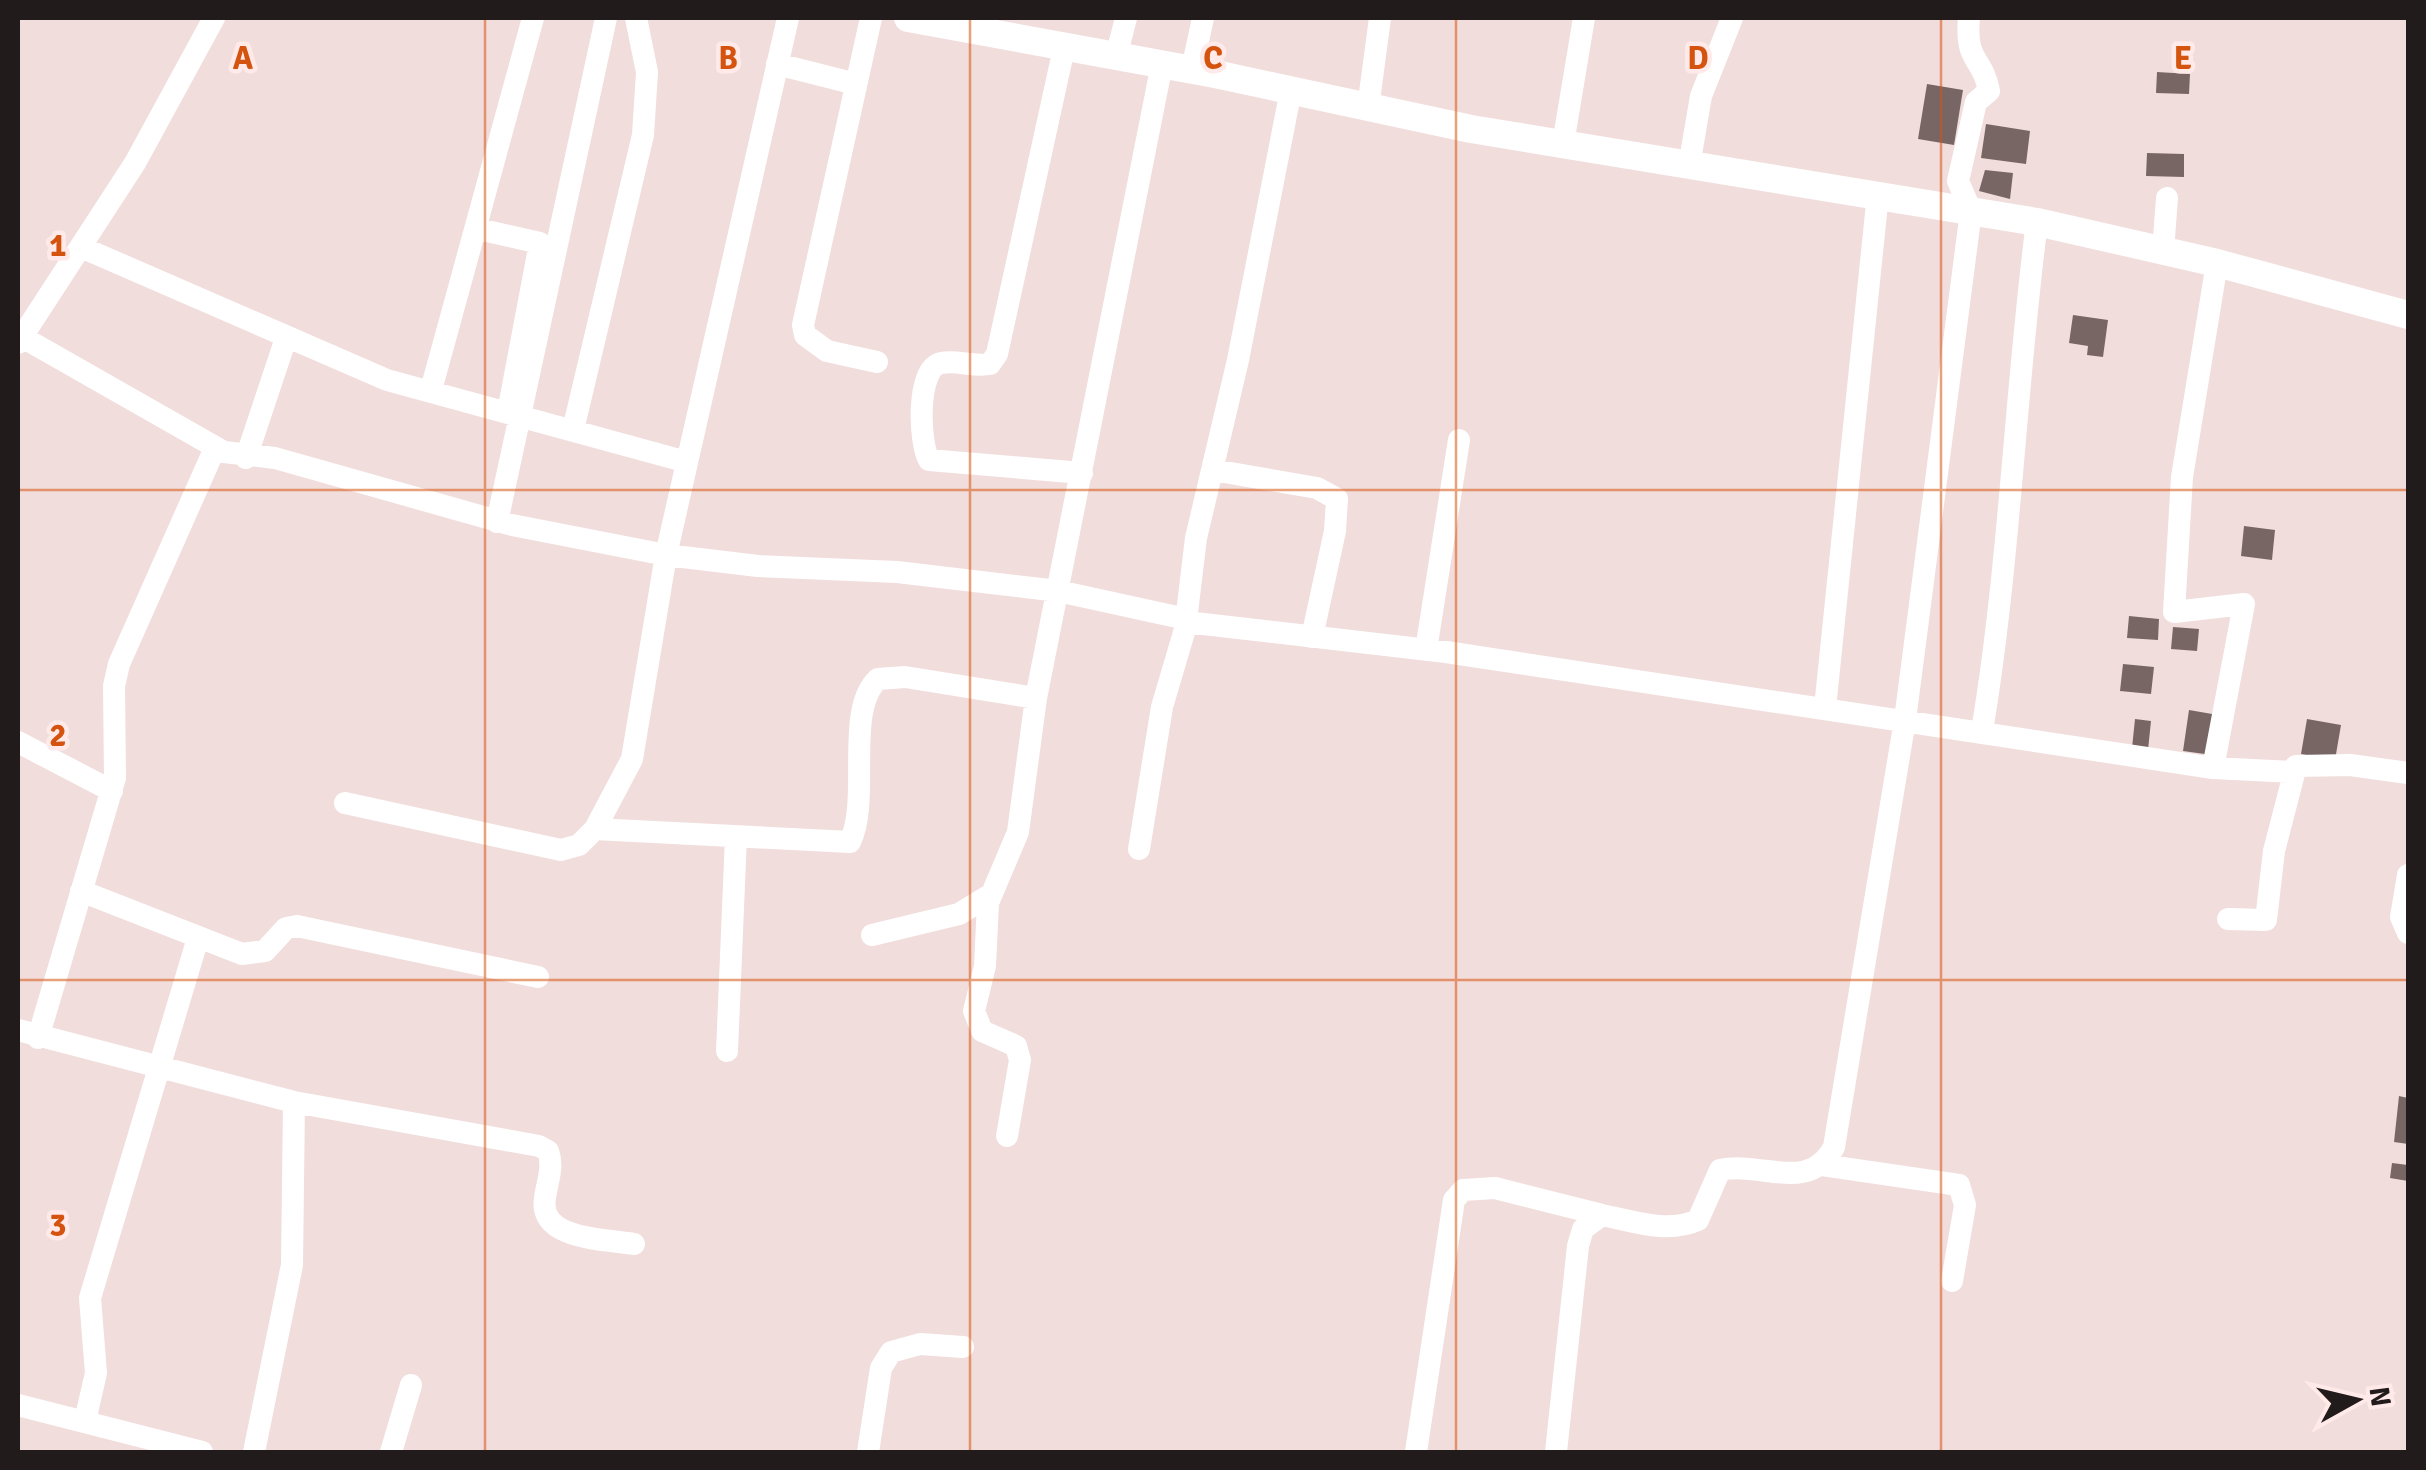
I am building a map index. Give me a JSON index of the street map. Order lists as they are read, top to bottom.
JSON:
{
  "north": "right",
  "grid": {
    "columns": [
      "A",
      "B",
      "C",
      "D",
      "E"
    ],
    "rows": ["1", "2", "3"]
  }
}
